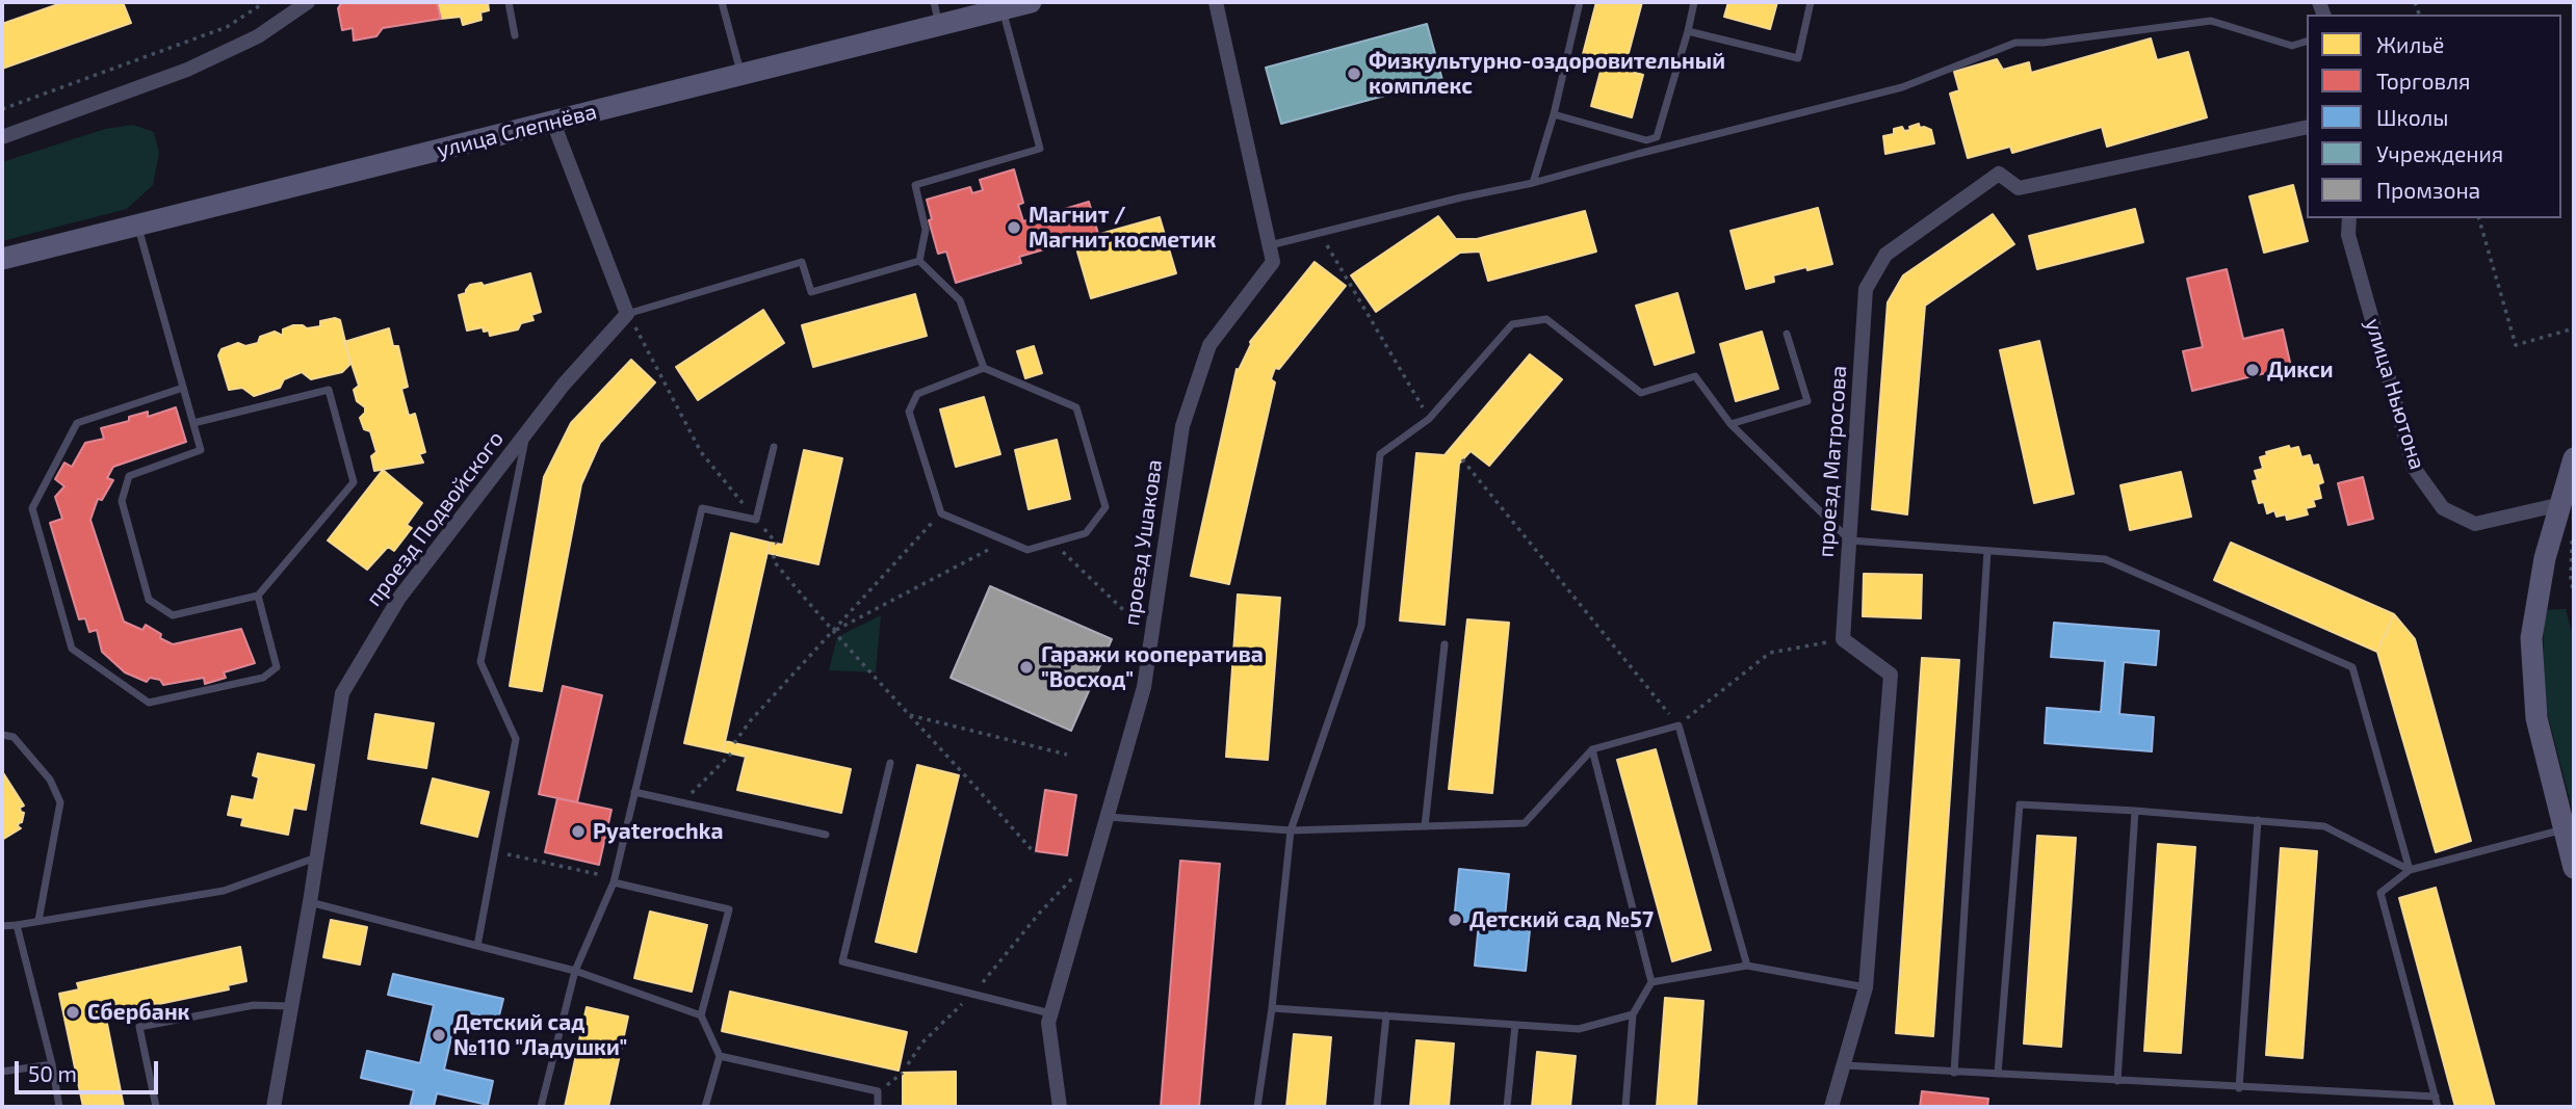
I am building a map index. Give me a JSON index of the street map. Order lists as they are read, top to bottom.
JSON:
{
  "streets": {
    "street": [
      "улица Слепнёва",
      "улица Ньютона",
      "проезд Матросова",
      "проезд Подвойского",
      "проезд Ушакова"
    ]
  },
  "places": [
    "Физкультурно-оздоровительный комплекс",
    "Магнит / Магнит косметик",
    "Дикси",
    "Гаражи кооператива \"Восход\"",
    "Pyaterochka",
    "Детский сад №57",
    "Сбербанк",
    "Детский сад №110 \"Ладушки\""
  ],
  "legend": [
    "Жильё",
    "Торговля",
    "Школы",
    "Учреждения",
    "Промзона"
  ],
  "scale_bar": "50 m"
}
